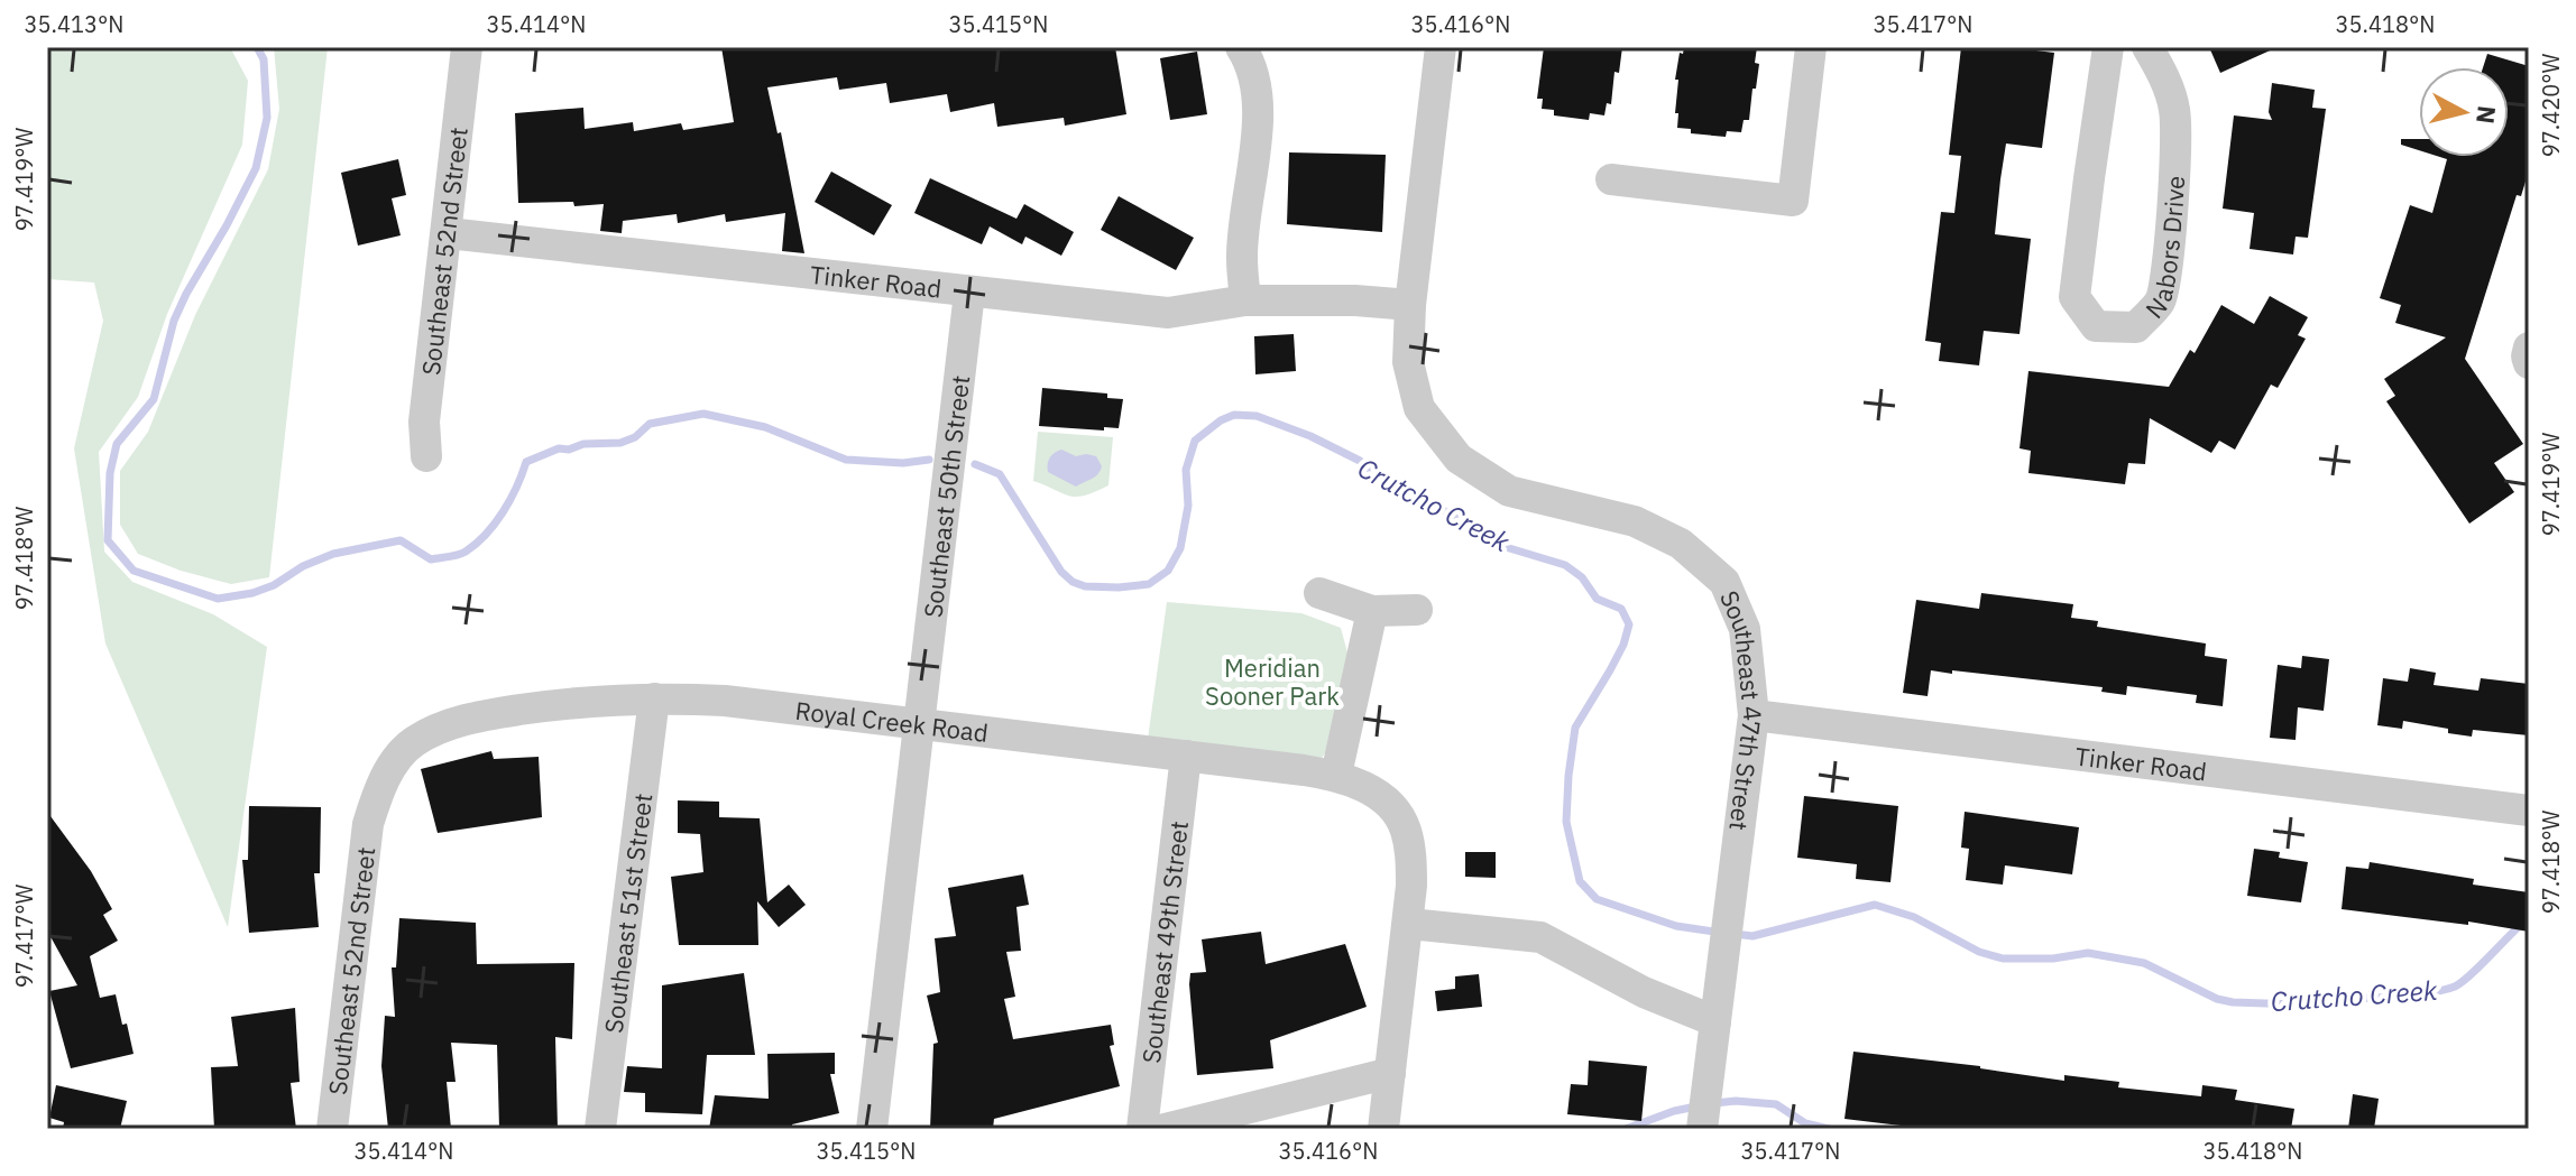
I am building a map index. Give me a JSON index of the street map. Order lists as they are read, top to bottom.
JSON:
{
  "streets": {
    "street": [
      "Nabors Drive",
      "Southeast 52nd Street",
      "Tinker Road",
      "Southeast 50th Street",
      "Southeast 47th Street",
      "Royal Creek Road",
      "Southeast 51st Street",
      "Southeast 49th Street"
    ]
  },
  "crossings": [
    ["Southeast 52nd Street", "Tinker Road"],
    ["Southeast 52nd Street", "Royal Creek Road"],
    ["Tinker Road", "Southeast 50th Street"],
    ["Tinker Road", "Southeast 47th Street"],
    ["Southeast 50th Street", "Royal Creek Road"],
    ["Royal Creek Road", "Southeast 51st Street"],
    ["Royal Creek Road", "Southeast 49th Street"]
  ],
  "water": ["Crutcho Creek"],
  "parks": ["Meridian Sooner Park"],
  "north": "right",
  "coordinates": [
    "35.413°N",
    "35.414°N",
    "35.415°N",
    "35.416°N",
    "35.417°N",
    "35.418°N",
    "97.420°W",
    "97.419°W",
    "97.418°W",
    "97.417°W"
  ]
}
